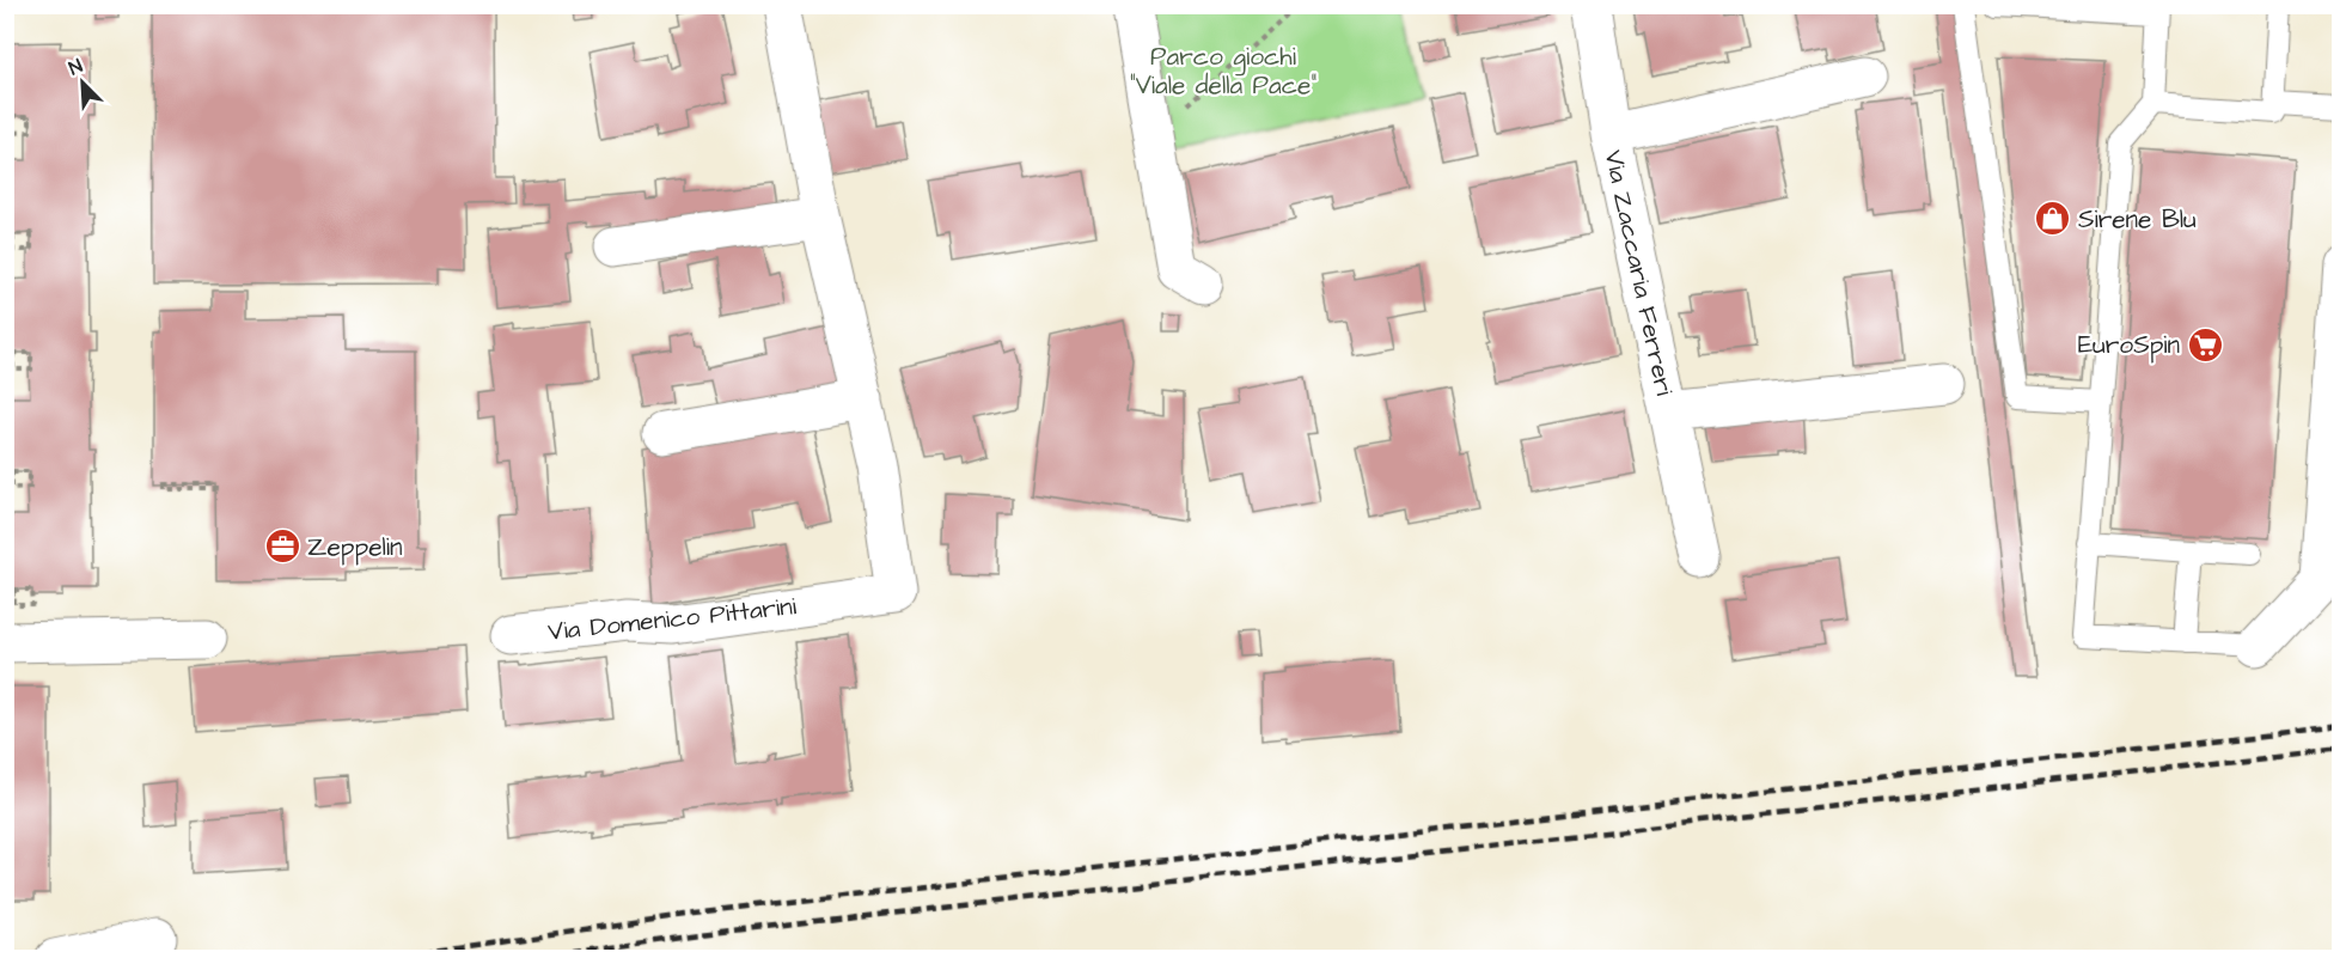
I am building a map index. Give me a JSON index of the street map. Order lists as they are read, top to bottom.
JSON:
{
  "streets": {
    "street": ["Via Zaccaria Ferreri", "Via Domenico Pittarini"]
  },
  "parks": ["Parco giochi \"Viale della Pace\""],
  "places": {
    "shop": ["Sirene Blu"],
    "supermarket": ["EuroSpin"],
    "office": ["Zeppelin"]
  },
  "north": "top left"
}
